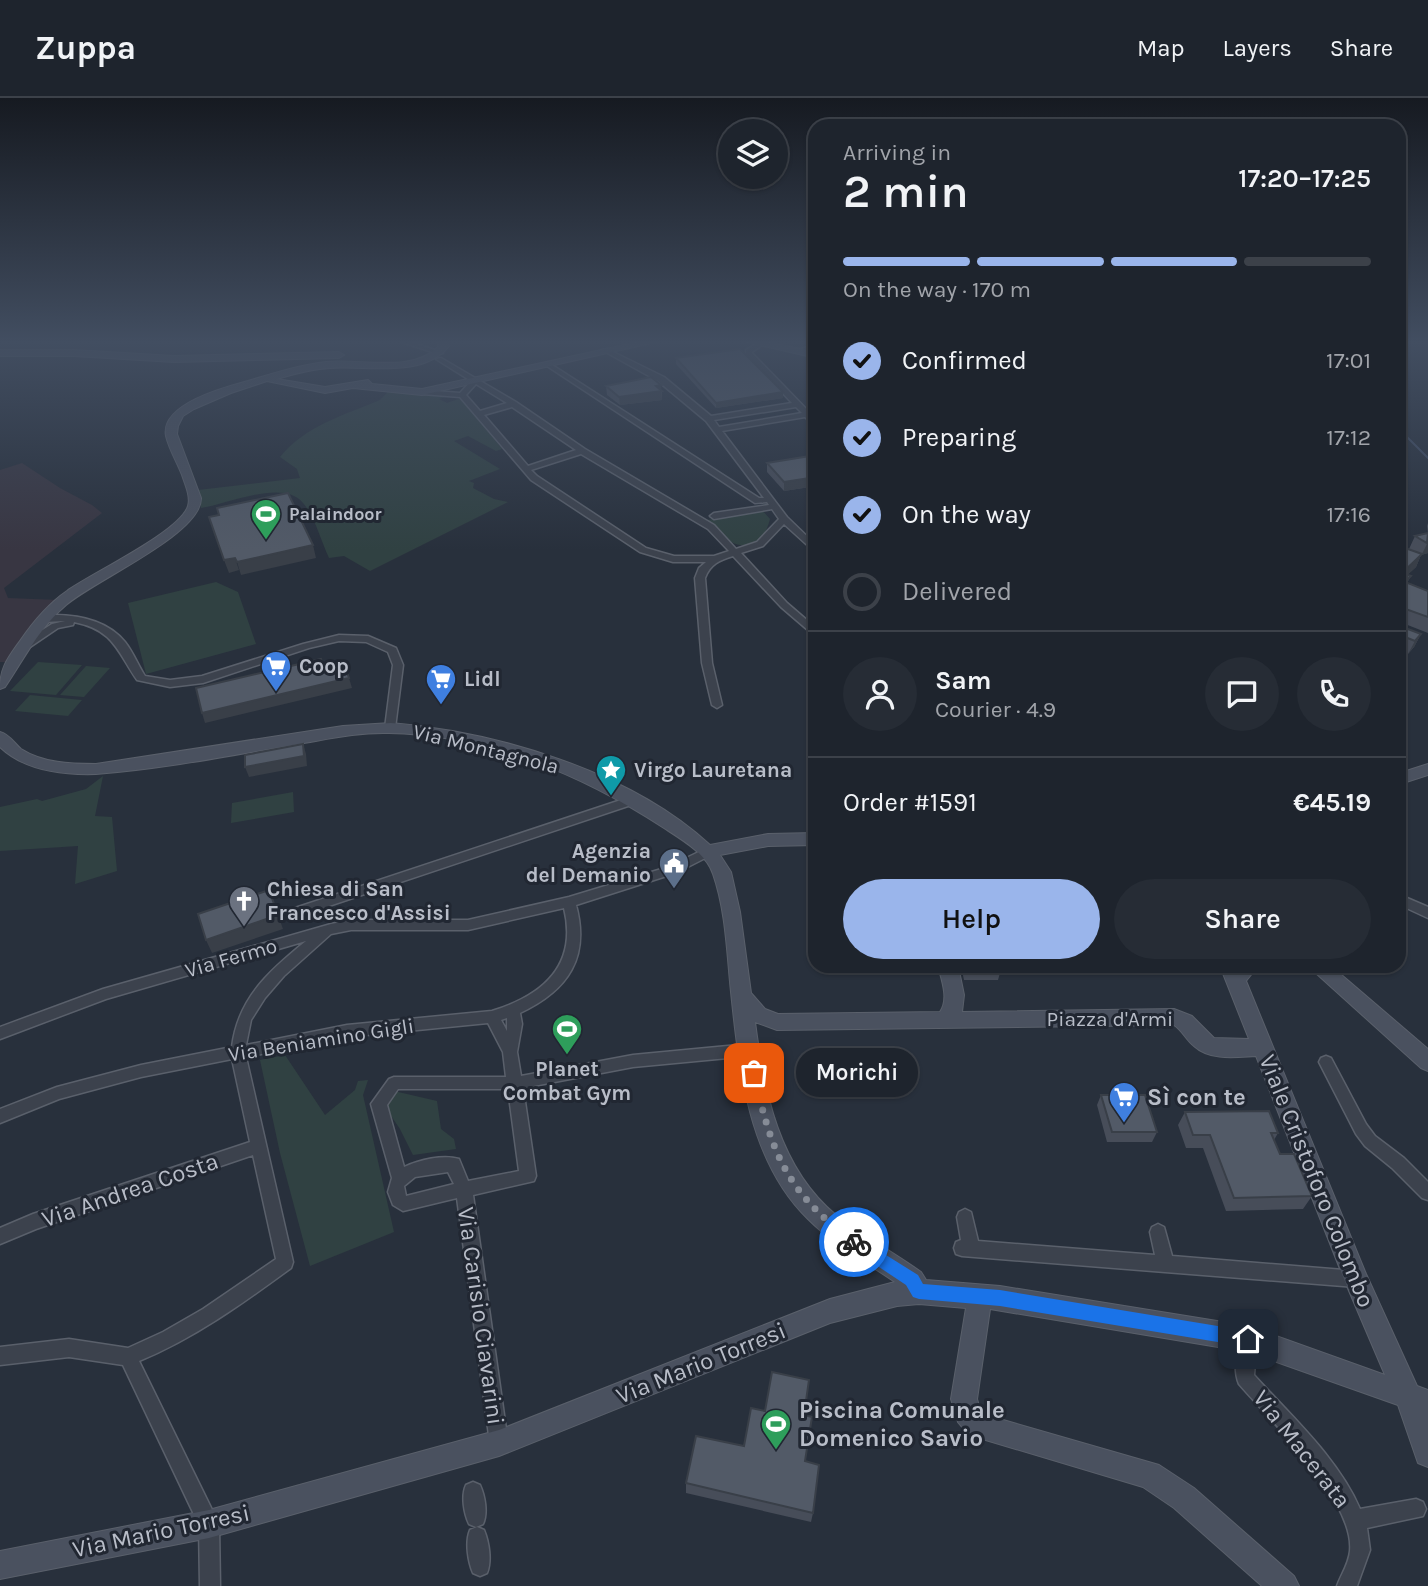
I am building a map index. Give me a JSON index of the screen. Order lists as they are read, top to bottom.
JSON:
{
  "streets": {
    "main road": [
      "Via Montagnola",
      "Piazza d'Armi",
      "Viale Cristoforo Colombo",
      "Via Mario Torresi"
    ],
    "street": [
      "Via Fermo",
      "Via Beniamino Gigli",
      "Via Andrea Costa",
      "Via Carisio Ciavarini",
      "Via Macerata"
    ]
  },
  "crossings": [
    ["Via Montagnola", "Via Fermo"],
    ["Via Montagnola", "Piazza d'Armi"],
    ["Via Montagnola", "Via Mario Torresi"],
    ["Via Fermo", "Via Beniamino Gigli"],
    ["Piazza d'Armi", "Viale Cristoforo Colombo"],
    ["Viale Cristoforo Colombo", "Via Mario Torresi"],
    ["Via Carisio Ciavarini", "Via Mario Torresi"],
    ["Via Mario Torresi", "Via Macerata"]
  ],
  "places": {
    "sports": ["Palaindoor", "Planet Combat Gym", "Piscina Comunale Domenico Savio"],
    "supermarket": ["Coop", "Lidl", "Sì con te"],
    "place": ["Virgo Lauretana"],
    "public building": ["Agenzia del Demanio"],
    "church": ["Chiesa di San Francesco d'Assisi"],
    "other": ["Morichi"]
  },
  "page": {
    "header": "Zuppa",
    "nav": ["Map", "Layers", "Share"],
    "heading": ["2 min", "Arriving in", "17:20–17:25"],
    "panel": [
      "Sam",
      "Courier · 4.9",
      "Order #1591",
      "€45.19"
    ],
    "bar": "On the way · 170 m",
    "list": [
      ["Confirmed", "17:01"],
      ["Preparing", "17:12"],
      ["On the way", "17:16"],
      "Delivered"
    ],
    "buttons": ["Help", "Share"],
    "bubble": "Morichi"
  }
}
